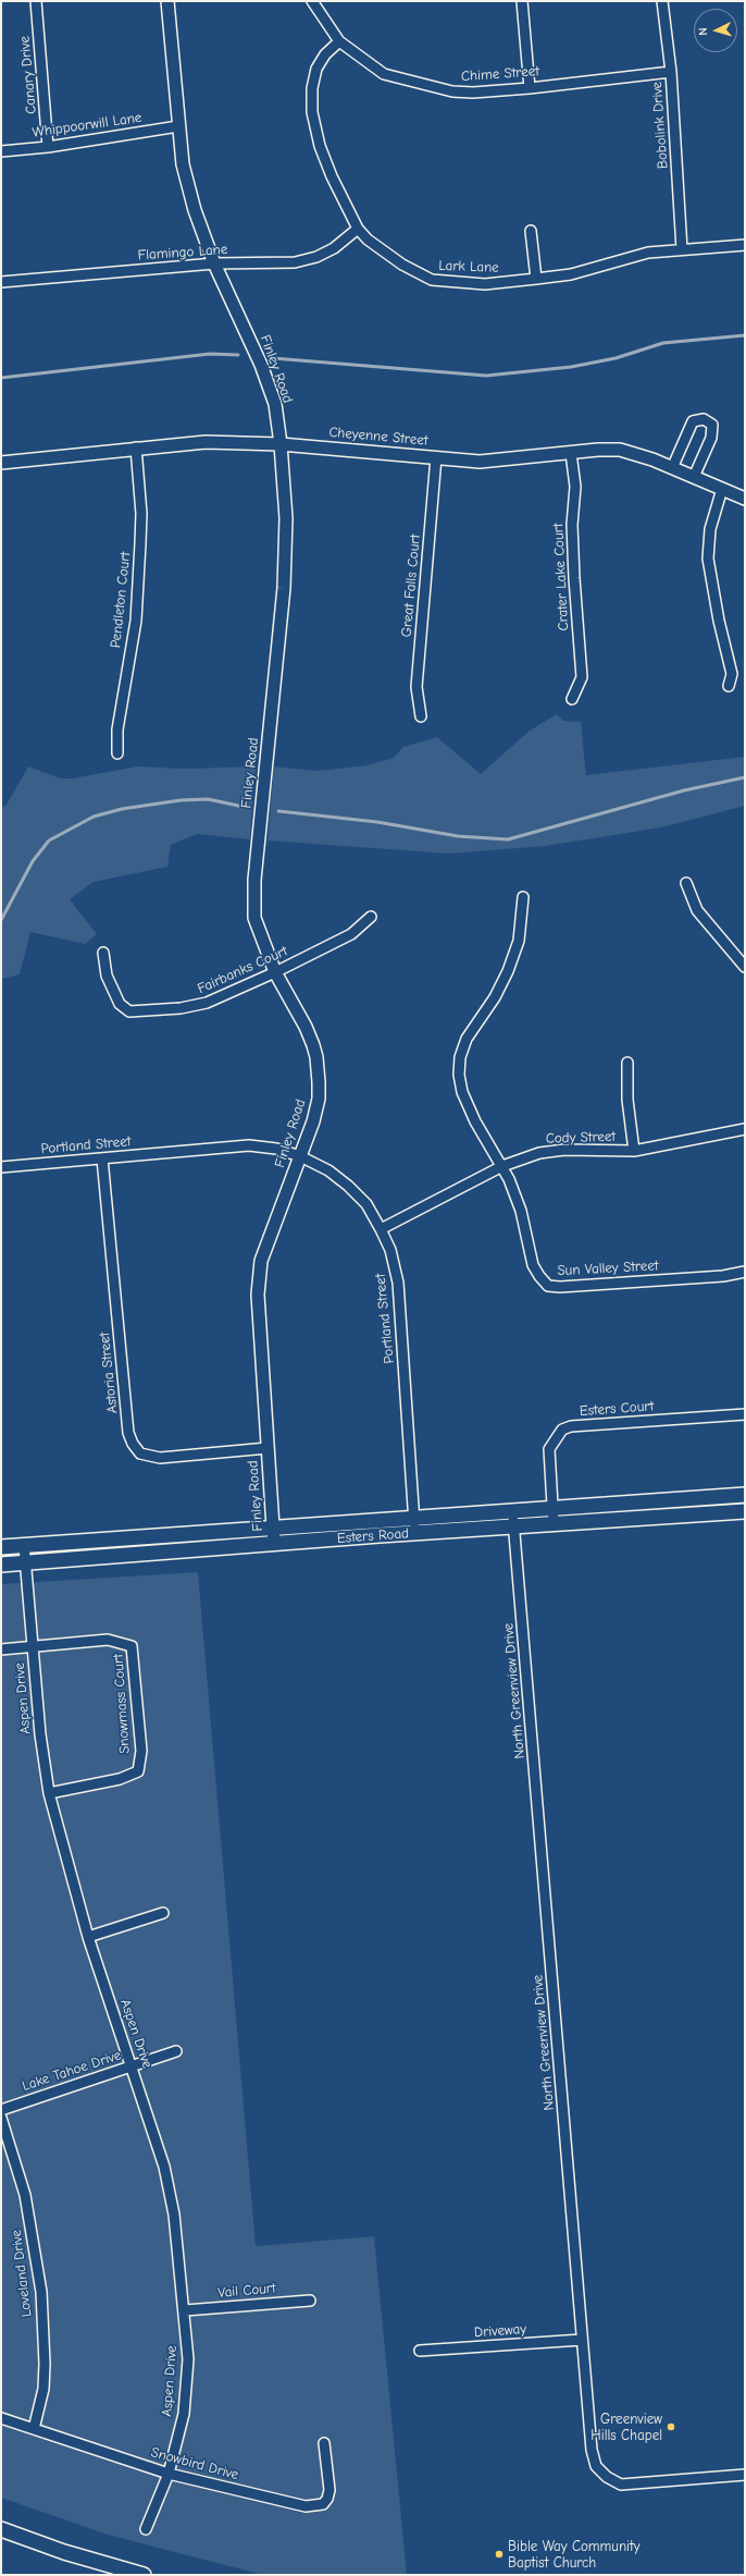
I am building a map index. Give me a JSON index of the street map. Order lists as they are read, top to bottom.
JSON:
{
  "streets": {
    "main road": ["Esters Road"],
    "street": [
      "Chime Street",
      "Canary Drive",
      "Whippoorwill Lane",
      "Bobolink Drive",
      "Flamingo Lane",
      "Lark Lane",
      "Finley Road",
      "Cheyenne Street",
      "Crater Lake Court",
      "Great Falls Court",
      "Pendleton Court",
      "Fairbanks Court",
      "Cody Street",
      "Portland Street",
      "Sun Valley Street",
      "Astoria Street",
      "Esters Court",
      "North Greenview Drive",
      "Aspen Drive",
      "Snowmass Court",
      "Lake Tahoe Drive",
      "Loveland Drive",
      "Vail Court",
      "Driveway",
      "Snowbird Drive"
    ]
  },
  "crossings": [
    ["Chime Street", "Bobolink Drive"],
    ["Chime Street", "Lark Lane"],
    ["Canary Drive", "Whippoorwill Lane"],
    ["Whippoorwill Lane", "Finley Road"],
    ["Bobolink Drive", "Lark Lane"],
    ["Flamingo Lane", "Lark Lane"],
    ["Flamingo Lane", "Finley Road"],
    ["Finley Road", "Cheyenne Street"],
    ["Finley Road", "Fairbanks Court"],
    ["Finley Road", "Portland Street"],
    ["Finley Road", "Astoria Street"],
    ["Finley Road", "Esters Road"],
    ["Cheyenne Street", "Crater Lake Court"],
    ["Cheyenne Street", "Great Falls Court"],
    ["Cheyenne Street", "Pendleton Court"],
    ["Cody Street", "Portland Street"],
    ["Cody Street", "Sun Valley Street"],
    ["Portland Street", "Astoria Street"],
    ["Portland Street", "Esters Road"],
    ["Esters Court", "Esters Road"],
    ["Esters Road", "North Greenview Drive"],
    ["Esters Road", "Aspen Drive"],
    ["North Greenview Drive", "Driveway"],
    ["Aspen Drive", "Snowmass Court"],
    ["Aspen Drive", "Lake Tahoe Drive"],
    ["Aspen Drive", "Vail Court"],
    ["Aspen Drive", "Snowbird Drive"],
    ["Loveland Drive", "Snowbird Drive"]
  ],
  "places": ["Greenview Hills Chapel", "Bible Way Community Baptist Church"],
  "north": "left"
}
